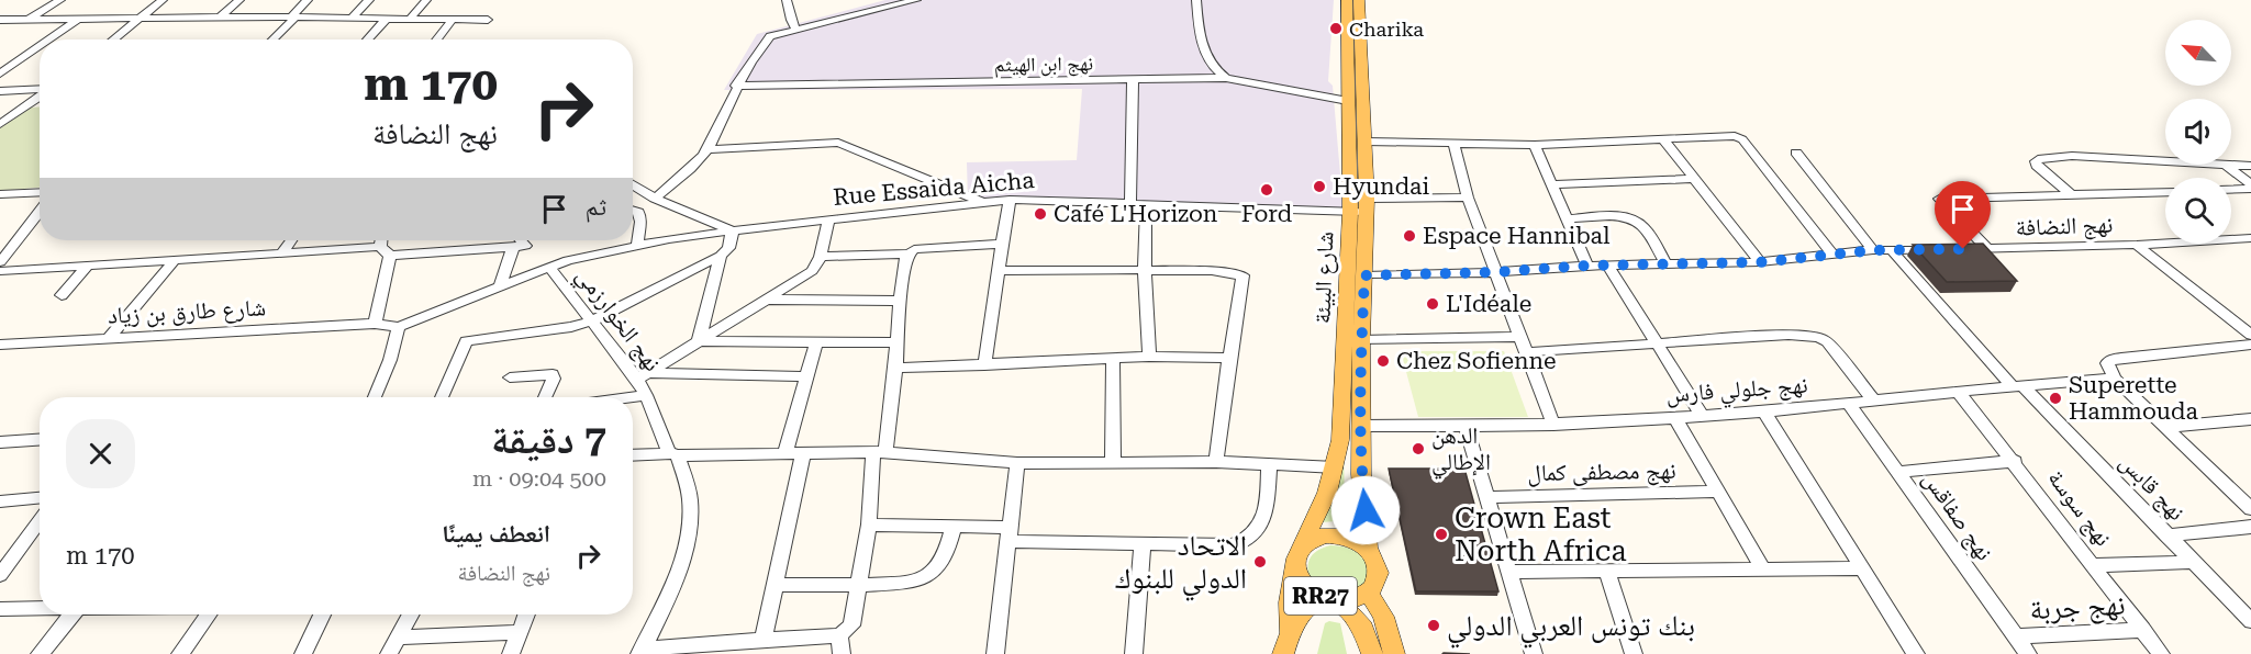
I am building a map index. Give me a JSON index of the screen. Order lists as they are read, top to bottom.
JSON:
{
  "streets": {
    "main road": ["شارع البيئة", "RR27"],
    "street": [
      "نهج ابن الهيثم",
      "Rue Essaida Aicha",
      "نهج النضافة",
      "شارع طارق بن زياد",
      "نهج الخوارزمي",
      "نهج جلولي فارس",
      "نهج مصطفى كمال",
      "نهج قابس",
      "نهج سوسة",
      "نهج صفاقس",
      "نهج جربة"
    ]
  },
  "crossings": [
    ["نهج ابن الهيثم", "شارع البيئة"],
    ["Rue Essaida Aicha", "شارع البيئة"],
    ["Rue Essaida Aicha", "شارع طارق بن زياد"],
    ["Rue Essaida Aicha", "نهج الخوارزمي"],
    ["شارع البيئة", "نهج جلولي فارس"],
    ["شارع البيئة", "RR27"],
    ["نهج جلولي فارس", "نهج قابس"],
    ["نهج جلولي فارس", "نهج سوسة"],
    ["نهج جلولي فارس", "نهج صفاقس"],
    ["نهج سوسة", "نهج جربة"],
    ["نهج صفاقس", "نهج جربة"]
  ],
  "places": [
    "Charika",
    "Hyundai",
    "Ford",
    "Café L'Horizon",
    "Espace Hannibal",
    "L'Idéale",
    "Chez Sofienne",
    "Superette Hammouda",
    "الدهن الإطالي",
    "Crown East North Africa",
    "الاتحاد الدولي للبنوك",
    "بنك تونس العربي الدولي"
  ],
  "north": "top left",
  "page": {
    "turn": ["170 m", "نهج النضافة"],
    "then": "ثم",
    "heading": ["7 دقيقة", "500 m · 09:04"],
    "list": [
      {
        "name": "انعطف يمينًا",
        "note": "نهج النضافة",
        "value": "170 m"
      }
    ]
  }
}
